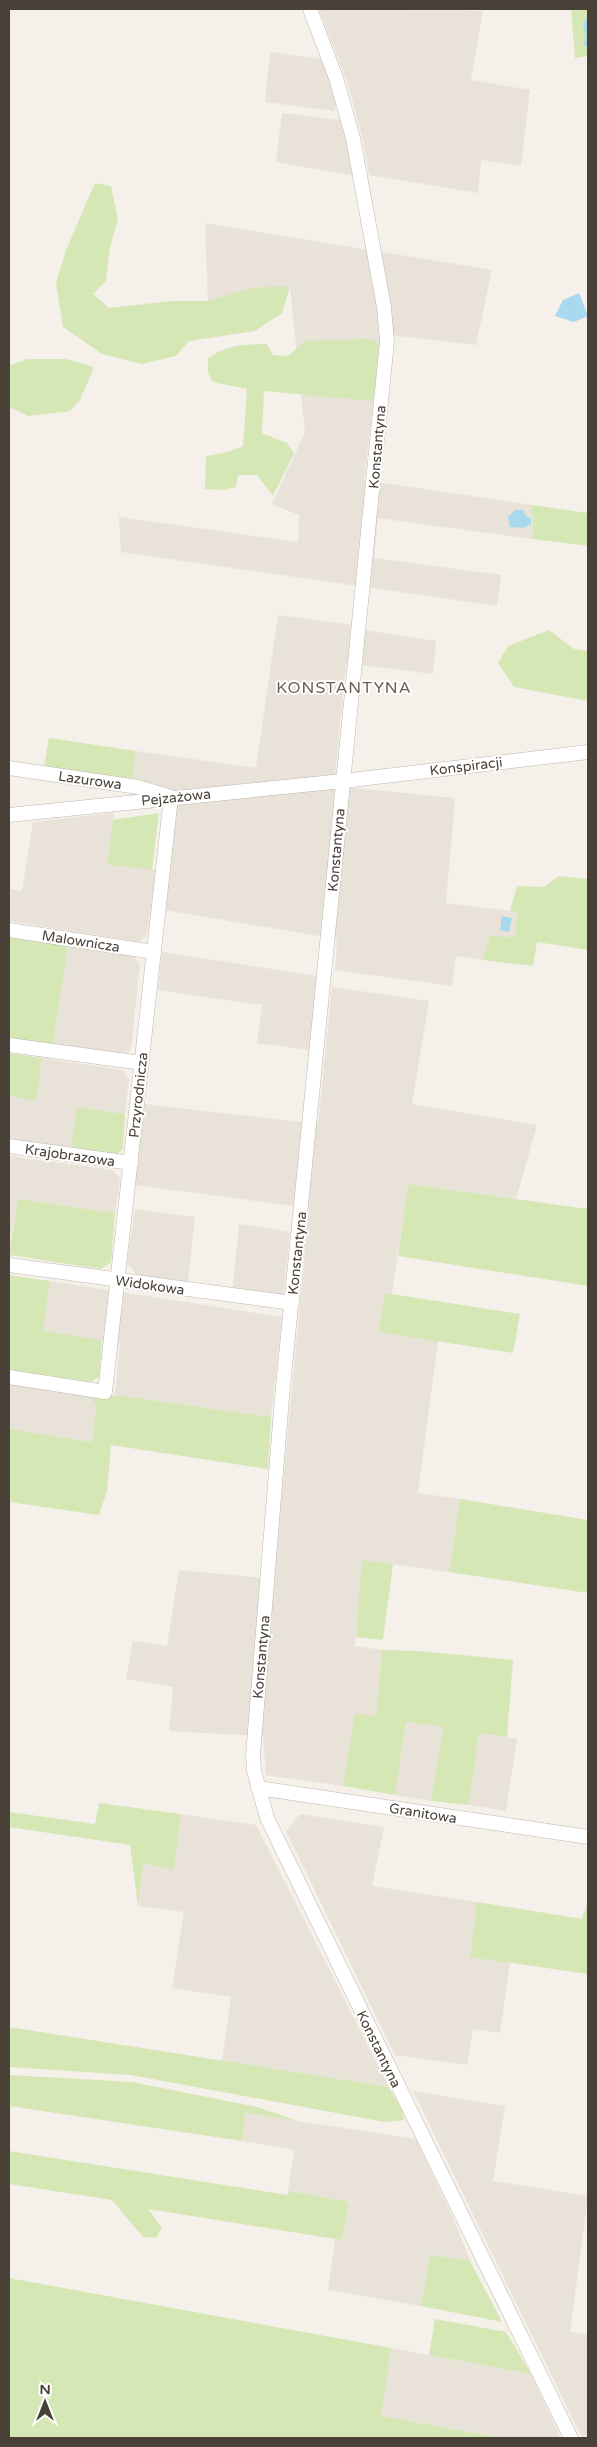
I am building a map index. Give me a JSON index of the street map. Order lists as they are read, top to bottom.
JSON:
{
  "streets": {
    "street": [
      "Konstantyna",
      "Konspiracji",
      "Lazurowa",
      "Pejzażowa",
      "Malownicza",
      "Przyrodnicza",
      "Krajobrazowa",
      "Widokowa",
      "Granitowa"
    ]
  },
  "crossings": [
    ["Konstantyna", "Konspiracji"],
    ["Konstantyna", "Pejzażowa"],
    ["Konstantyna", "Widokowa"],
    ["Konstantyna", "Granitowa"],
    ["Konspiracji", "Pejzażowa"],
    ["Lazurowa", "Pejzażowa"],
    ["Lazurowa", "Przyrodnicza"],
    ["Pejzażowa", "Przyrodnicza"],
    ["Malownicza", "Przyrodnicza"],
    ["Przyrodnicza", "Krajobrazowa"],
    ["Przyrodnicza", "Widokowa"]
  ],
  "districts": ["KONSTANTYNA"],
  "north": "top"
}
